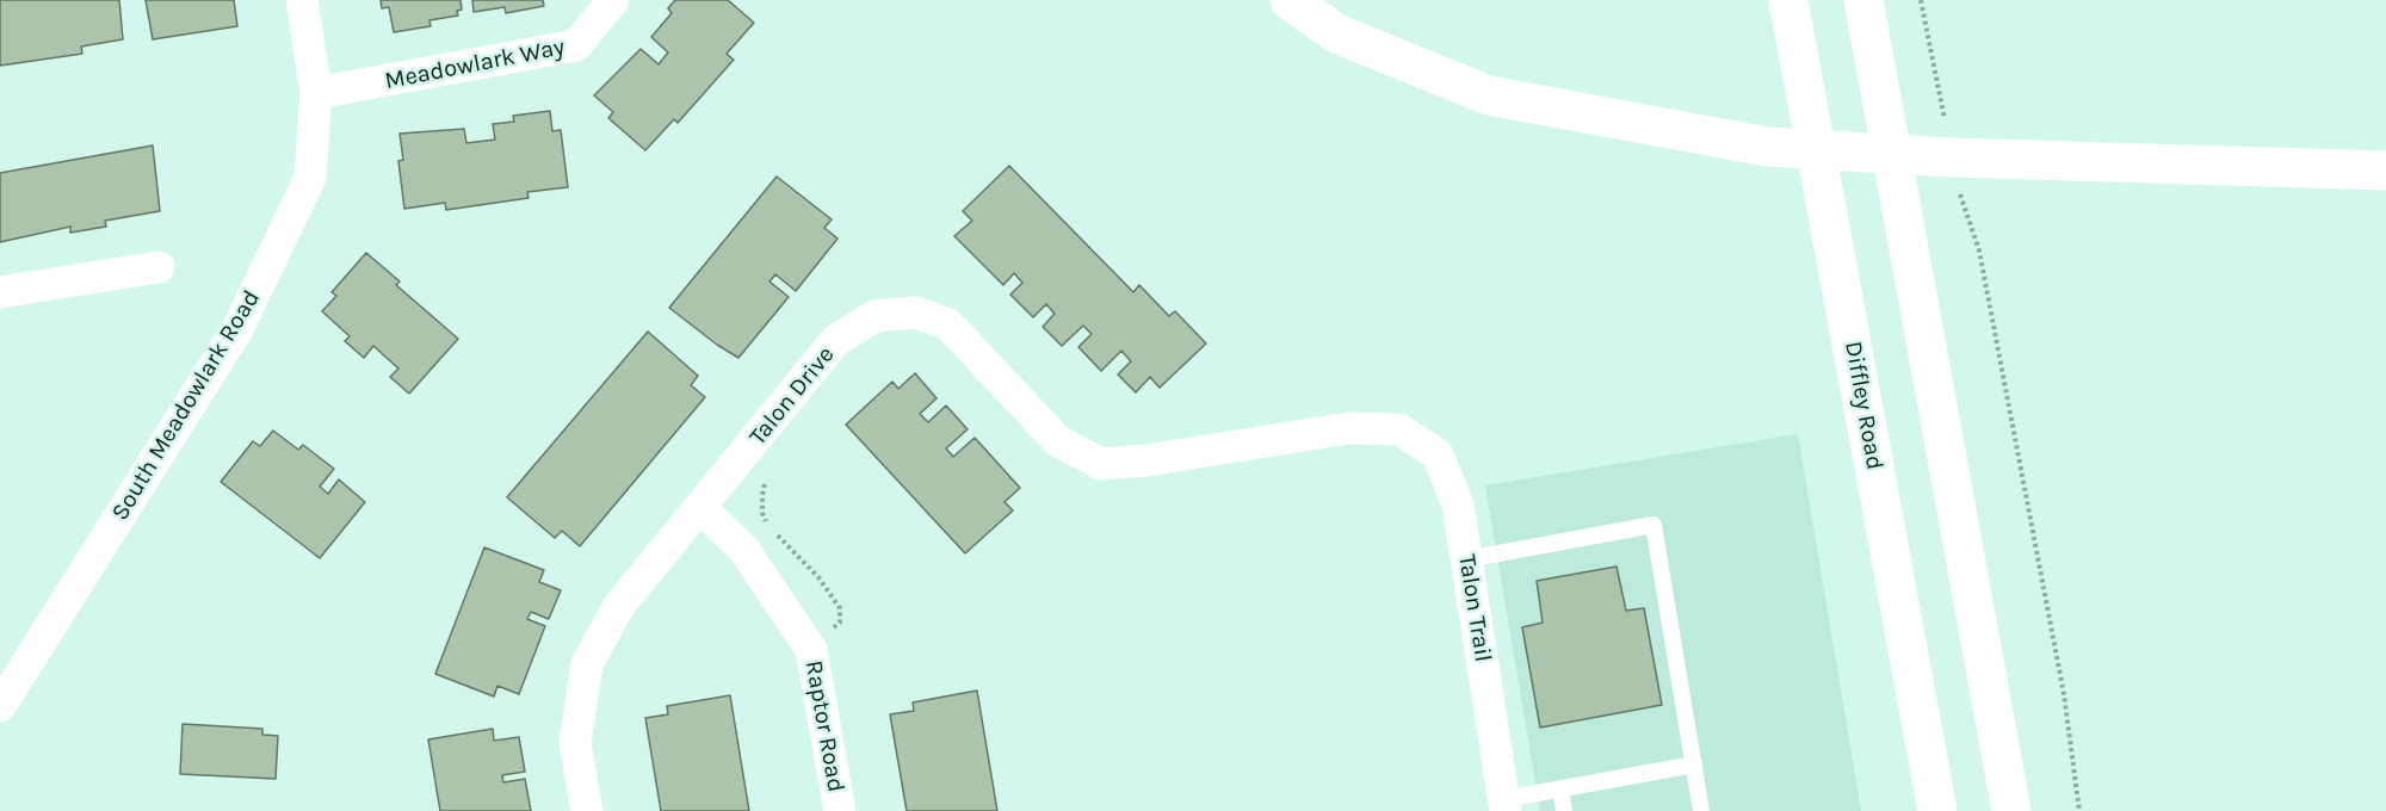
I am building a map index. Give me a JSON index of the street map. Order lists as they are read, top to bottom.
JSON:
{
  "streets": {
    "main road": ["Diffley Road"],
    "street": [
      "Meadowlark Way",
      "Talon Drive",
      "South Meadowlark Road",
      "Talon Trail",
      "Raptor Road"
    ]
  },
  "crossings": [
    ["Meadowlark Way", "South Meadowlark Road"],
    ["Talon Drive", "Talon Trail"],
    ["Talon Drive", "Raptor Road"]
  ]
}
